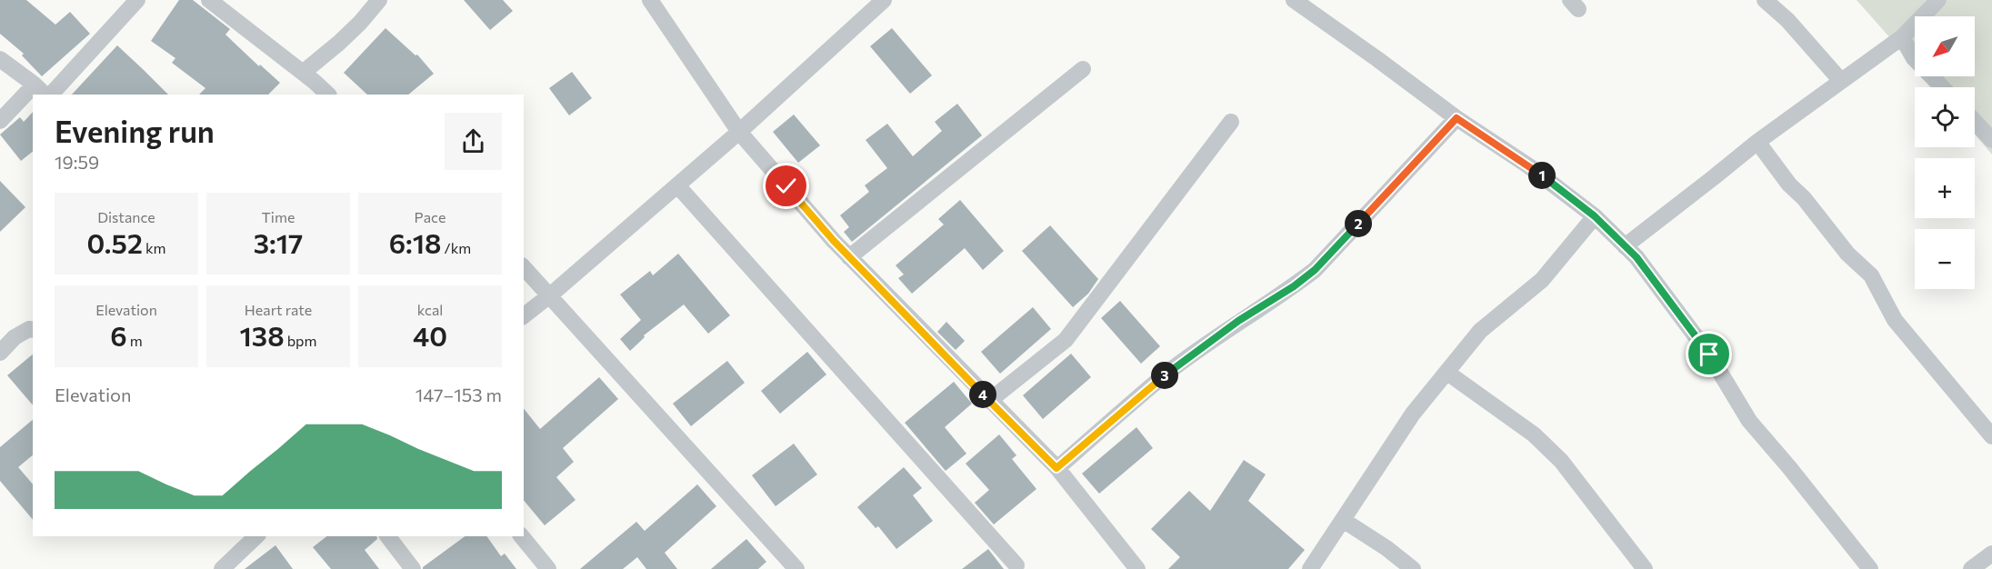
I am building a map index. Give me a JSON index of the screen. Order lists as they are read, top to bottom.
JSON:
{
  "north": "bottom left",
  "page": {
    "map_buttons": ["+", "−"],
    "heading": ["Evening run", "19:59"],
    "pins": [
      "1",
      "2",
      "3",
      "4"
    ],
    "stats": [
      ["Distance", "0.52 km"],
      ["Time", "3:17"],
      ["Pace", "6:18 /km"],
      ["Elevation", "6 m"],
      ["Heart rate", "138 bpm"],
      ["kcal", "40"]
    ],
    "chart": ["Elevation", "147–153 m"]
  }
}
